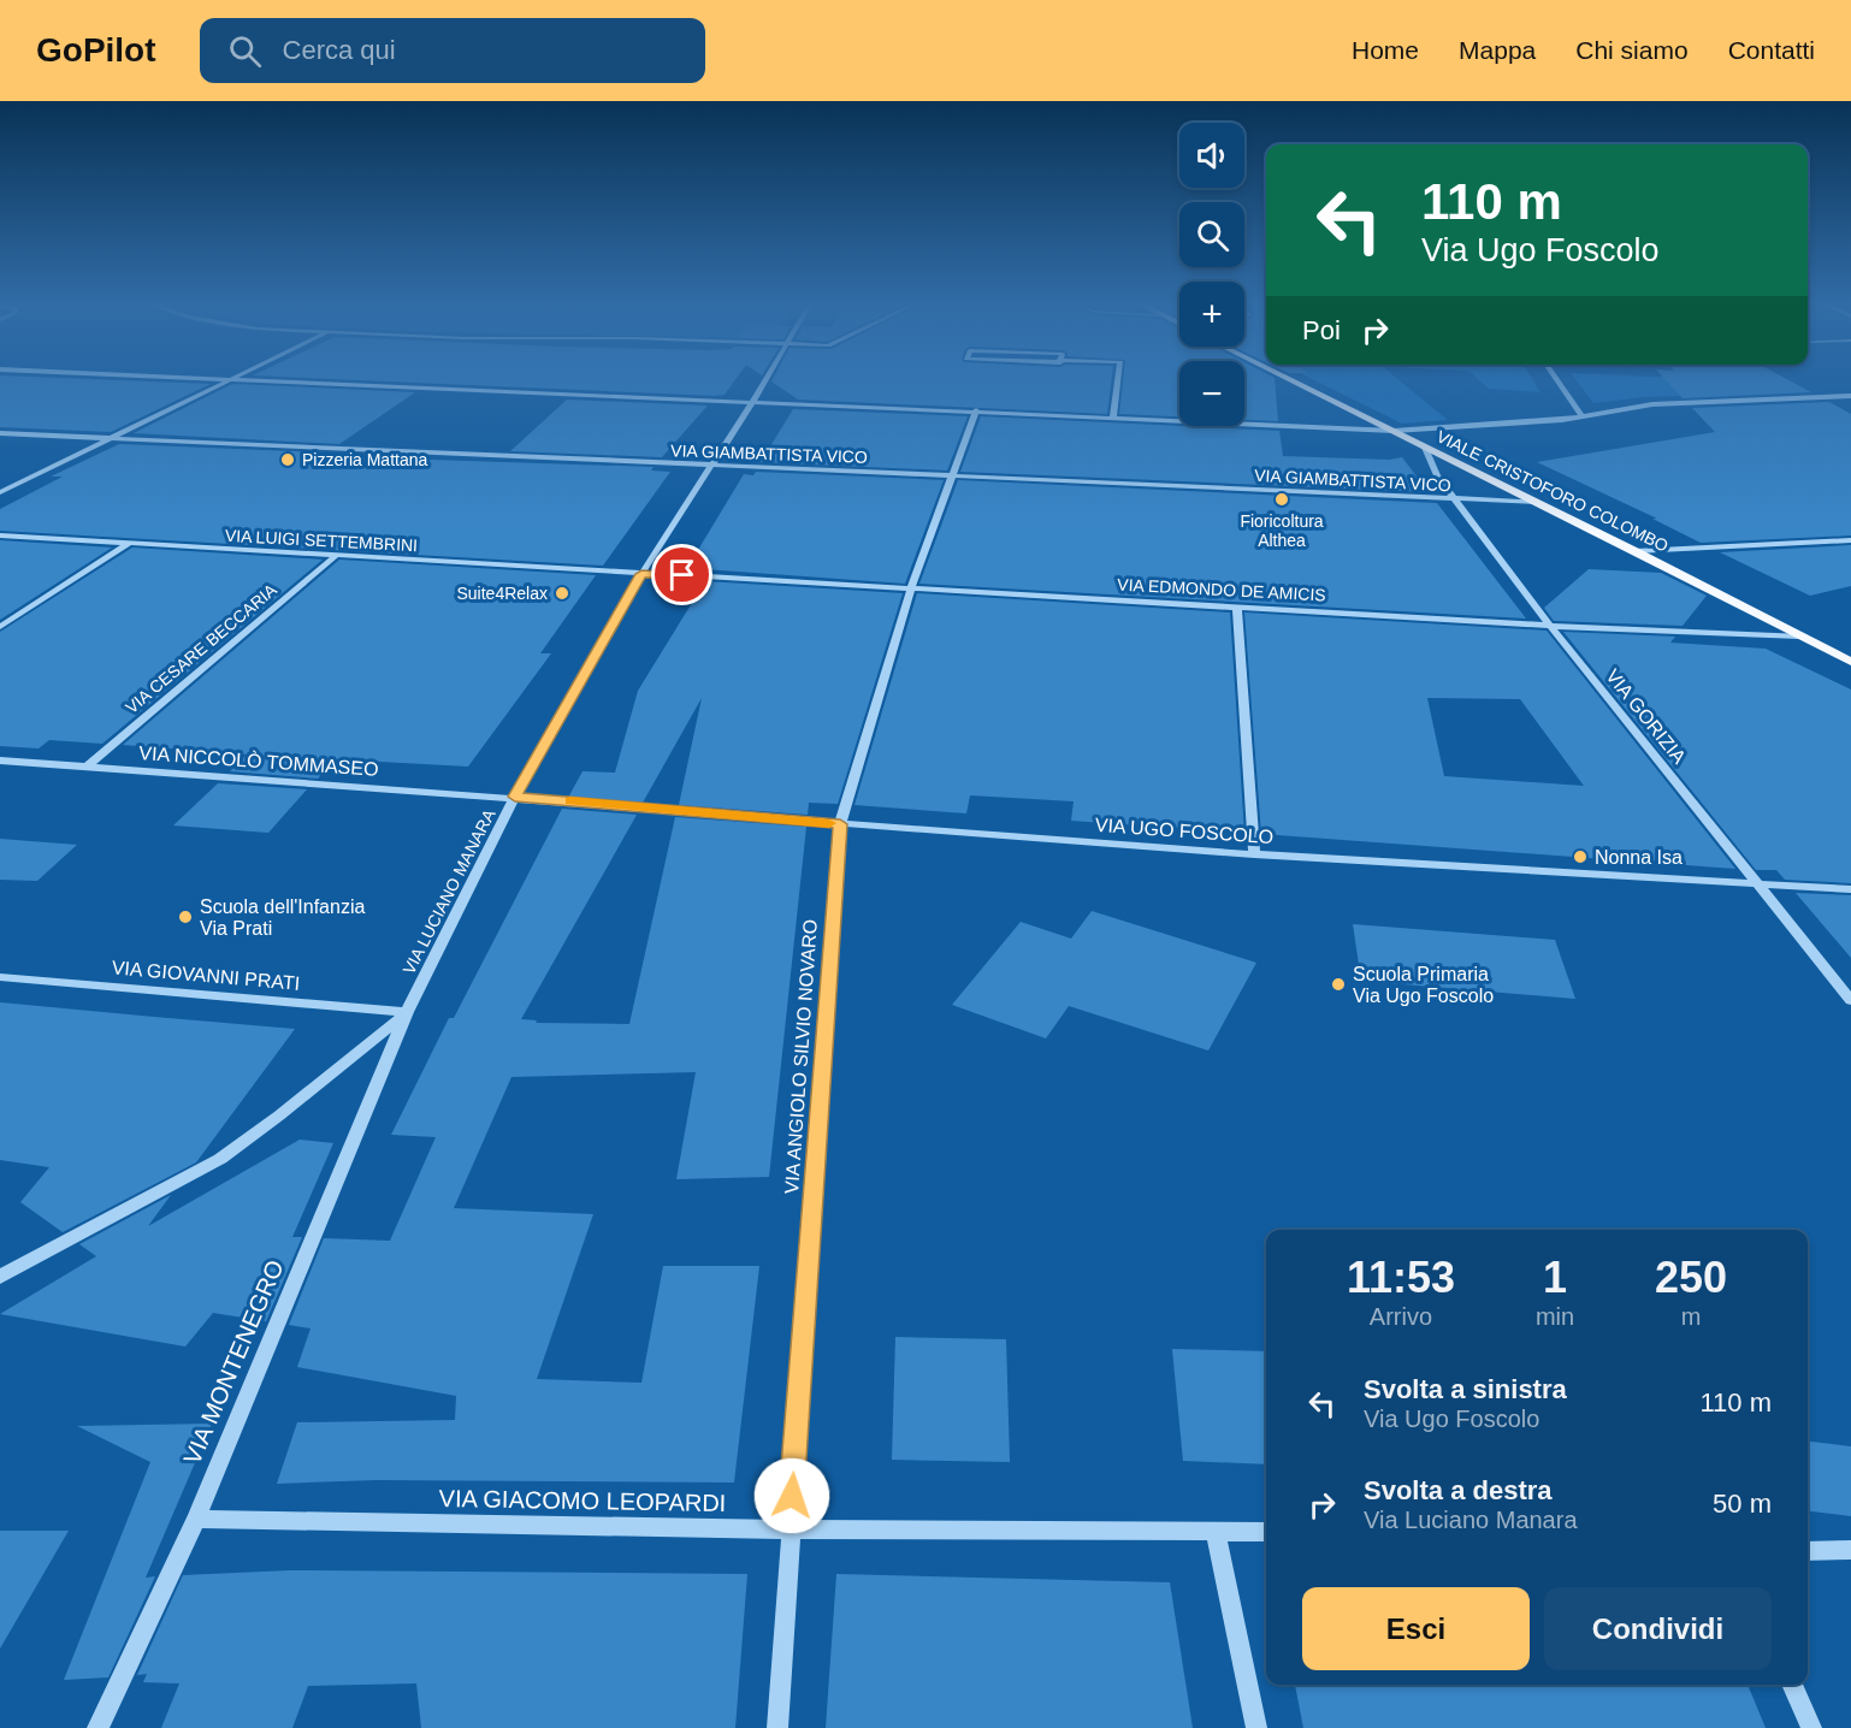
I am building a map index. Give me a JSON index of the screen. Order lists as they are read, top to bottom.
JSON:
{
  "streets": {
    "main road": ["VIALE CRISTOFORO COLOMBO"],
    "street": [
      "VIA GIAMBATTISTA VICO",
      "VIA LUIGI SETTEMBRINI",
      "VIA EDMONDO DE AMICIS",
      "VIA CESARE BECCARIA",
      "VIA GORIZIA",
      "VIA NICCOLÒ TOMMASEO",
      "VIA UGO FOSCOLO",
      "VIA LUCIANO MANARA",
      "VIA GIOVANNI PRATI",
      "VIA ANGIOLO SILVIO NOVARO",
      "VIA MONTENEGRO",
      "VIA GIACOMO LEOPARDI"
    ]
  },
  "crossings": [
    ["VIA GIAMBATTISTA VICO", "VIALE CRISTOFORO COLOMBO"],
    ["VIA GIAMBATTISTA VICO", "VIA GORIZIA"],
    ["VIA GIAMBATTISTA VICO", "VIA LUCIANO MANARA"],
    ["VIA GIAMBATTISTA VICO", "VIA ANGIOLO SILVIO NOVARO"],
    ["VIALE CRISTOFORO COLOMBO", "VIA EDMONDO DE AMICIS"],
    ["VIALE CRISTOFORO COLOMBO", "VIA GORIZIA"],
    ["VIA LUIGI SETTEMBRINI", "VIA EDMONDO DE AMICIS"],
    ["VIA LUIGI SETTEMBRINI", "VIA CESARE BECCARIA"],
    ["VIA LUIGI SETTEMBRINI", "VIA LUCIANO MANARA"],
    ["VIA EDMONDO DE AMICIS", "VIA GORIZIA"],
    ["VIA EDMONDO DE AMICIS", "VIA LUCIANO MANARA"],
    ["VIA EDMONDO DE AMICIS", "VIA ANGIOLO SILVIO NOVARO"],
    ["VIA CESARE BECCARIA", "VIA NICCOLÒ TOMMASEO"],
    ["VIA GORIZIA", "VIA UGO FOSCOLO"],
    ["VIA NICCOLÒ TOMMASEO", "VIA UGO FOSCOLO"],
    ["VIA NICCOLÒ TOMMASEO", "VIA LUCIANO MANARA"],
    ["VIA UGO FOSCOLO", "VIA LUCIANO MANARA"],
    ["VIA UGO FOSCOLO", "VIA ANGIOLO SILVIO NOVARO"],
    ["VIA LUCIANO MANARA", "VIA GIOVANNI PRATI"],
    ["VIA LUCIANO MANARA", "VIA MONTENEGRO"],
    ["VIA GIOVANNI PRATI", "VIA MONTENEGRO"],
    ["VIA ANGIOLO SILVIO NOVARO", "VIA GIACOMO LEOPARDI"],
    ["VIA MONTENEGRO", "VIA GIACOMO LEOPARDI"]
  ],
  "places": [
    "Pizzeria Mattana",
    "Fioricoltura Althea",
    "Suite4Relax",
    "Nonna Isa",
    "Scuola dell'Infanzia Via Prati",
    "Scuola Primaria Via Ugo Foscolo"
  ],
  "page": {
    "header": "GoPilot",
    "search": "Cerca qui",
    "nav": [
      "Home",
      "Mappa",
      "Chi siamo",
      "Contatti"
    ],
    "map_buttons": ["+", "−"],
    "turn": ["110 m", "Via Ugo Foscolo"],
    "then": "Poi",
    "eta": [
      "11:53",
      "Arrivo",
      "1",
      "min",
      "250",
      "m"
    ],
    "list": [
      {
        "name": "Svolta a sinistra",
        "note": "Via Ugo Foscolo",
        "value": "110 m"
      },
      {
        "name": "Svolta a destra",
        "note": "Via Luciano Manara",
        "value": "50 m"
      }
    ],
    "buttons": ["Esci", "Condividi"]
  }
}
